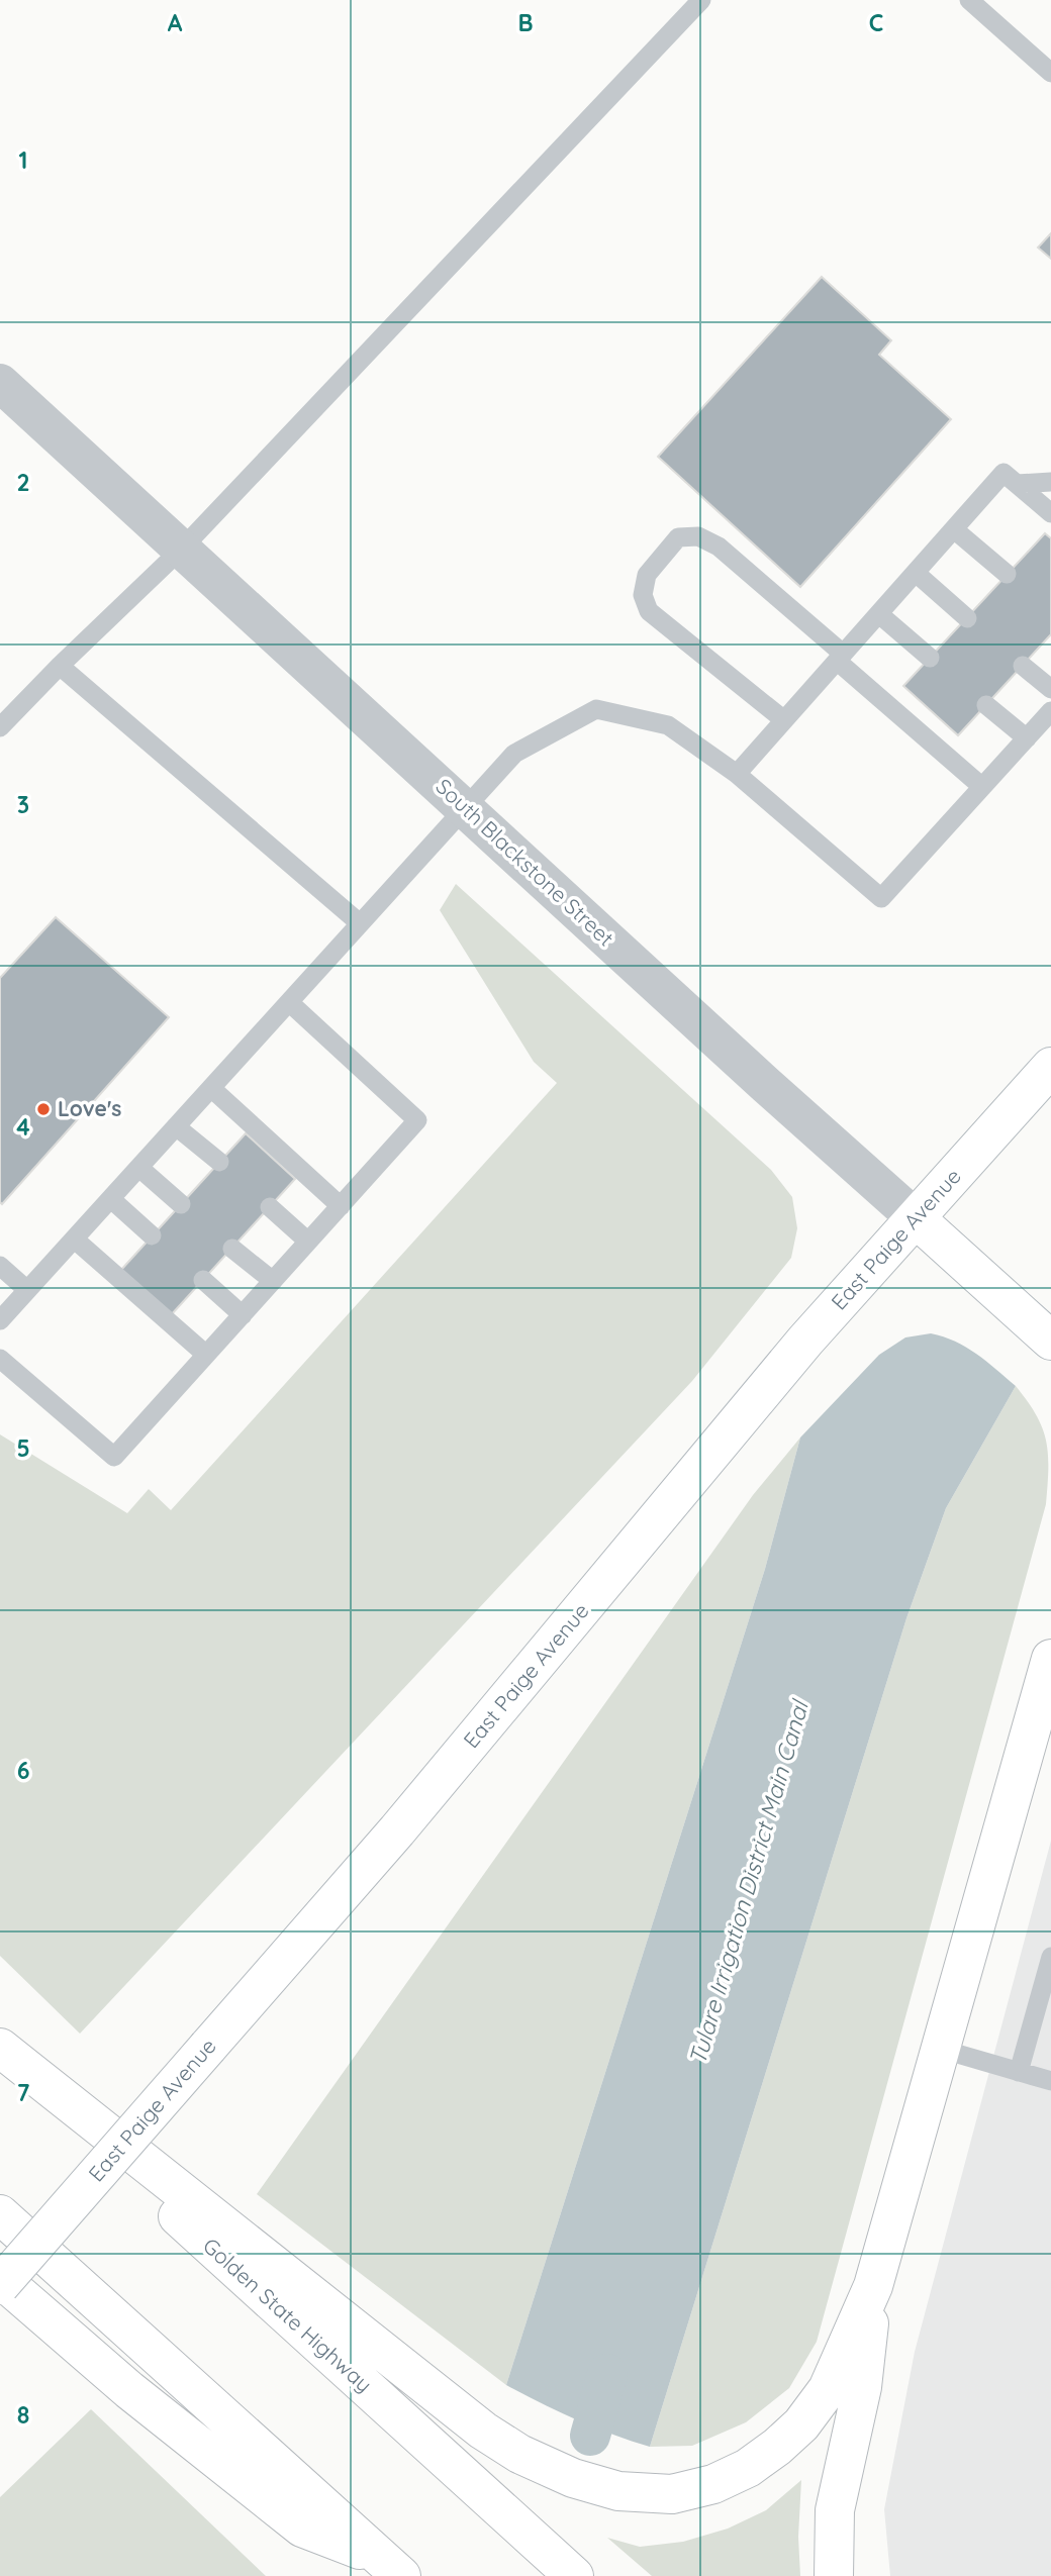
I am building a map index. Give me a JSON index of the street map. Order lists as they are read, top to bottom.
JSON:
{
  "streets": {
    "main road": ["South Blackstone Street", "East Paige Avenue", "Golden State Highway"]
  },
  "crossings": [
    ["South Blackstone Street", "East Paige Avenue"]
  ],
  "water": ["Tulare Irrigation District Main Canal"],
  "places": ["Love's"],
  "grid": {
    "columns": ["A", "B", "C"],
    "rows": [
      "1",
      "2",
      "3",
      "4",
      "5",
      "6",
      "7",
      "8"
    ]
  }
}
